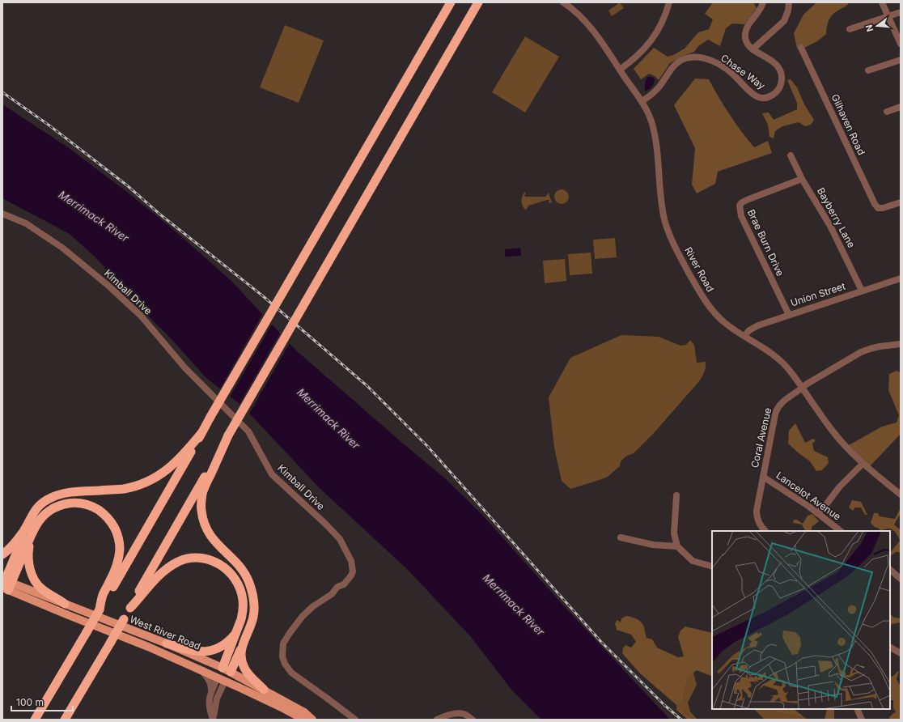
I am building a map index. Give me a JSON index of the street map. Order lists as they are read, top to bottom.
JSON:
{
  "streets": {
    "main road": ["West River Road"],
    "street": [
      "Chase Way",
      "Gilhaven Road",
      "Bayberry Lane",
      "Brae Burn Drive",
      "River Road",
      "Kimball Drive",
      "Union Street",
      "Coral Avenue",
      "Lancelot Avenue"
    ]
  },
  "crossings": [
    ["Chase Way", "River Road"],
    ["Bayberry Lane", "Brae Burn Drive"],
    ["Bayberry Lane", "Union Street"],
    ["Brae Burn Drive", "Union Street"],
    ["River Road", "Union Street"],
    ["River Road", "Coral Avenue"],
    ["Coral Avenue", "Lancelot Avenue"]
  ],
  "water": ["Merrimack River"],
  "scale_bar": "100 m",
  "north": "left"
}
